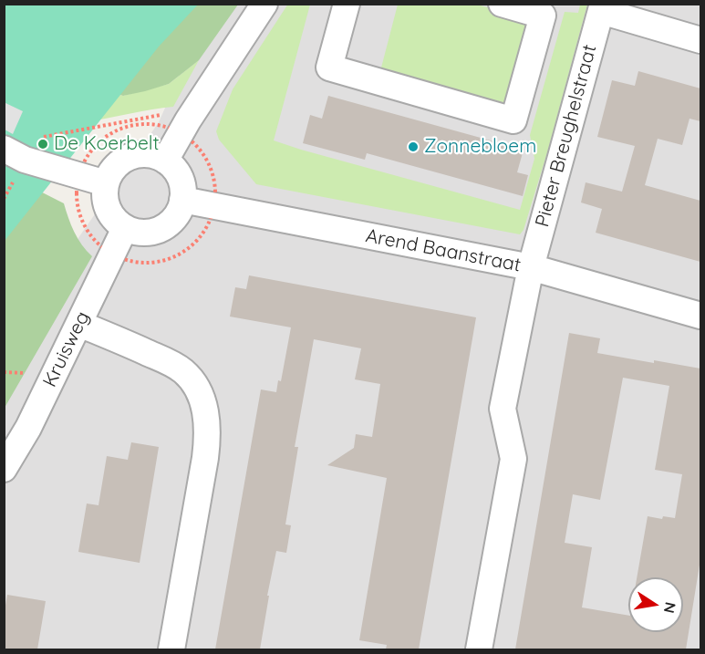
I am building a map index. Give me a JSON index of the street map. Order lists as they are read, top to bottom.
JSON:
{
  "streets": {
    "street": ["Pieter Breughelstraat", "Arend Baanstraat", "Kruisweg"]
  },
  "crossings": [
    ["Pieter Breughelstraat", "Arend Baanstraat"],
    ["Arend Baanstraat", "Kruisweg"]
  ],
  "places": ["De Koerbelt", "Zonnebloem"],
  "north": "right"
}
